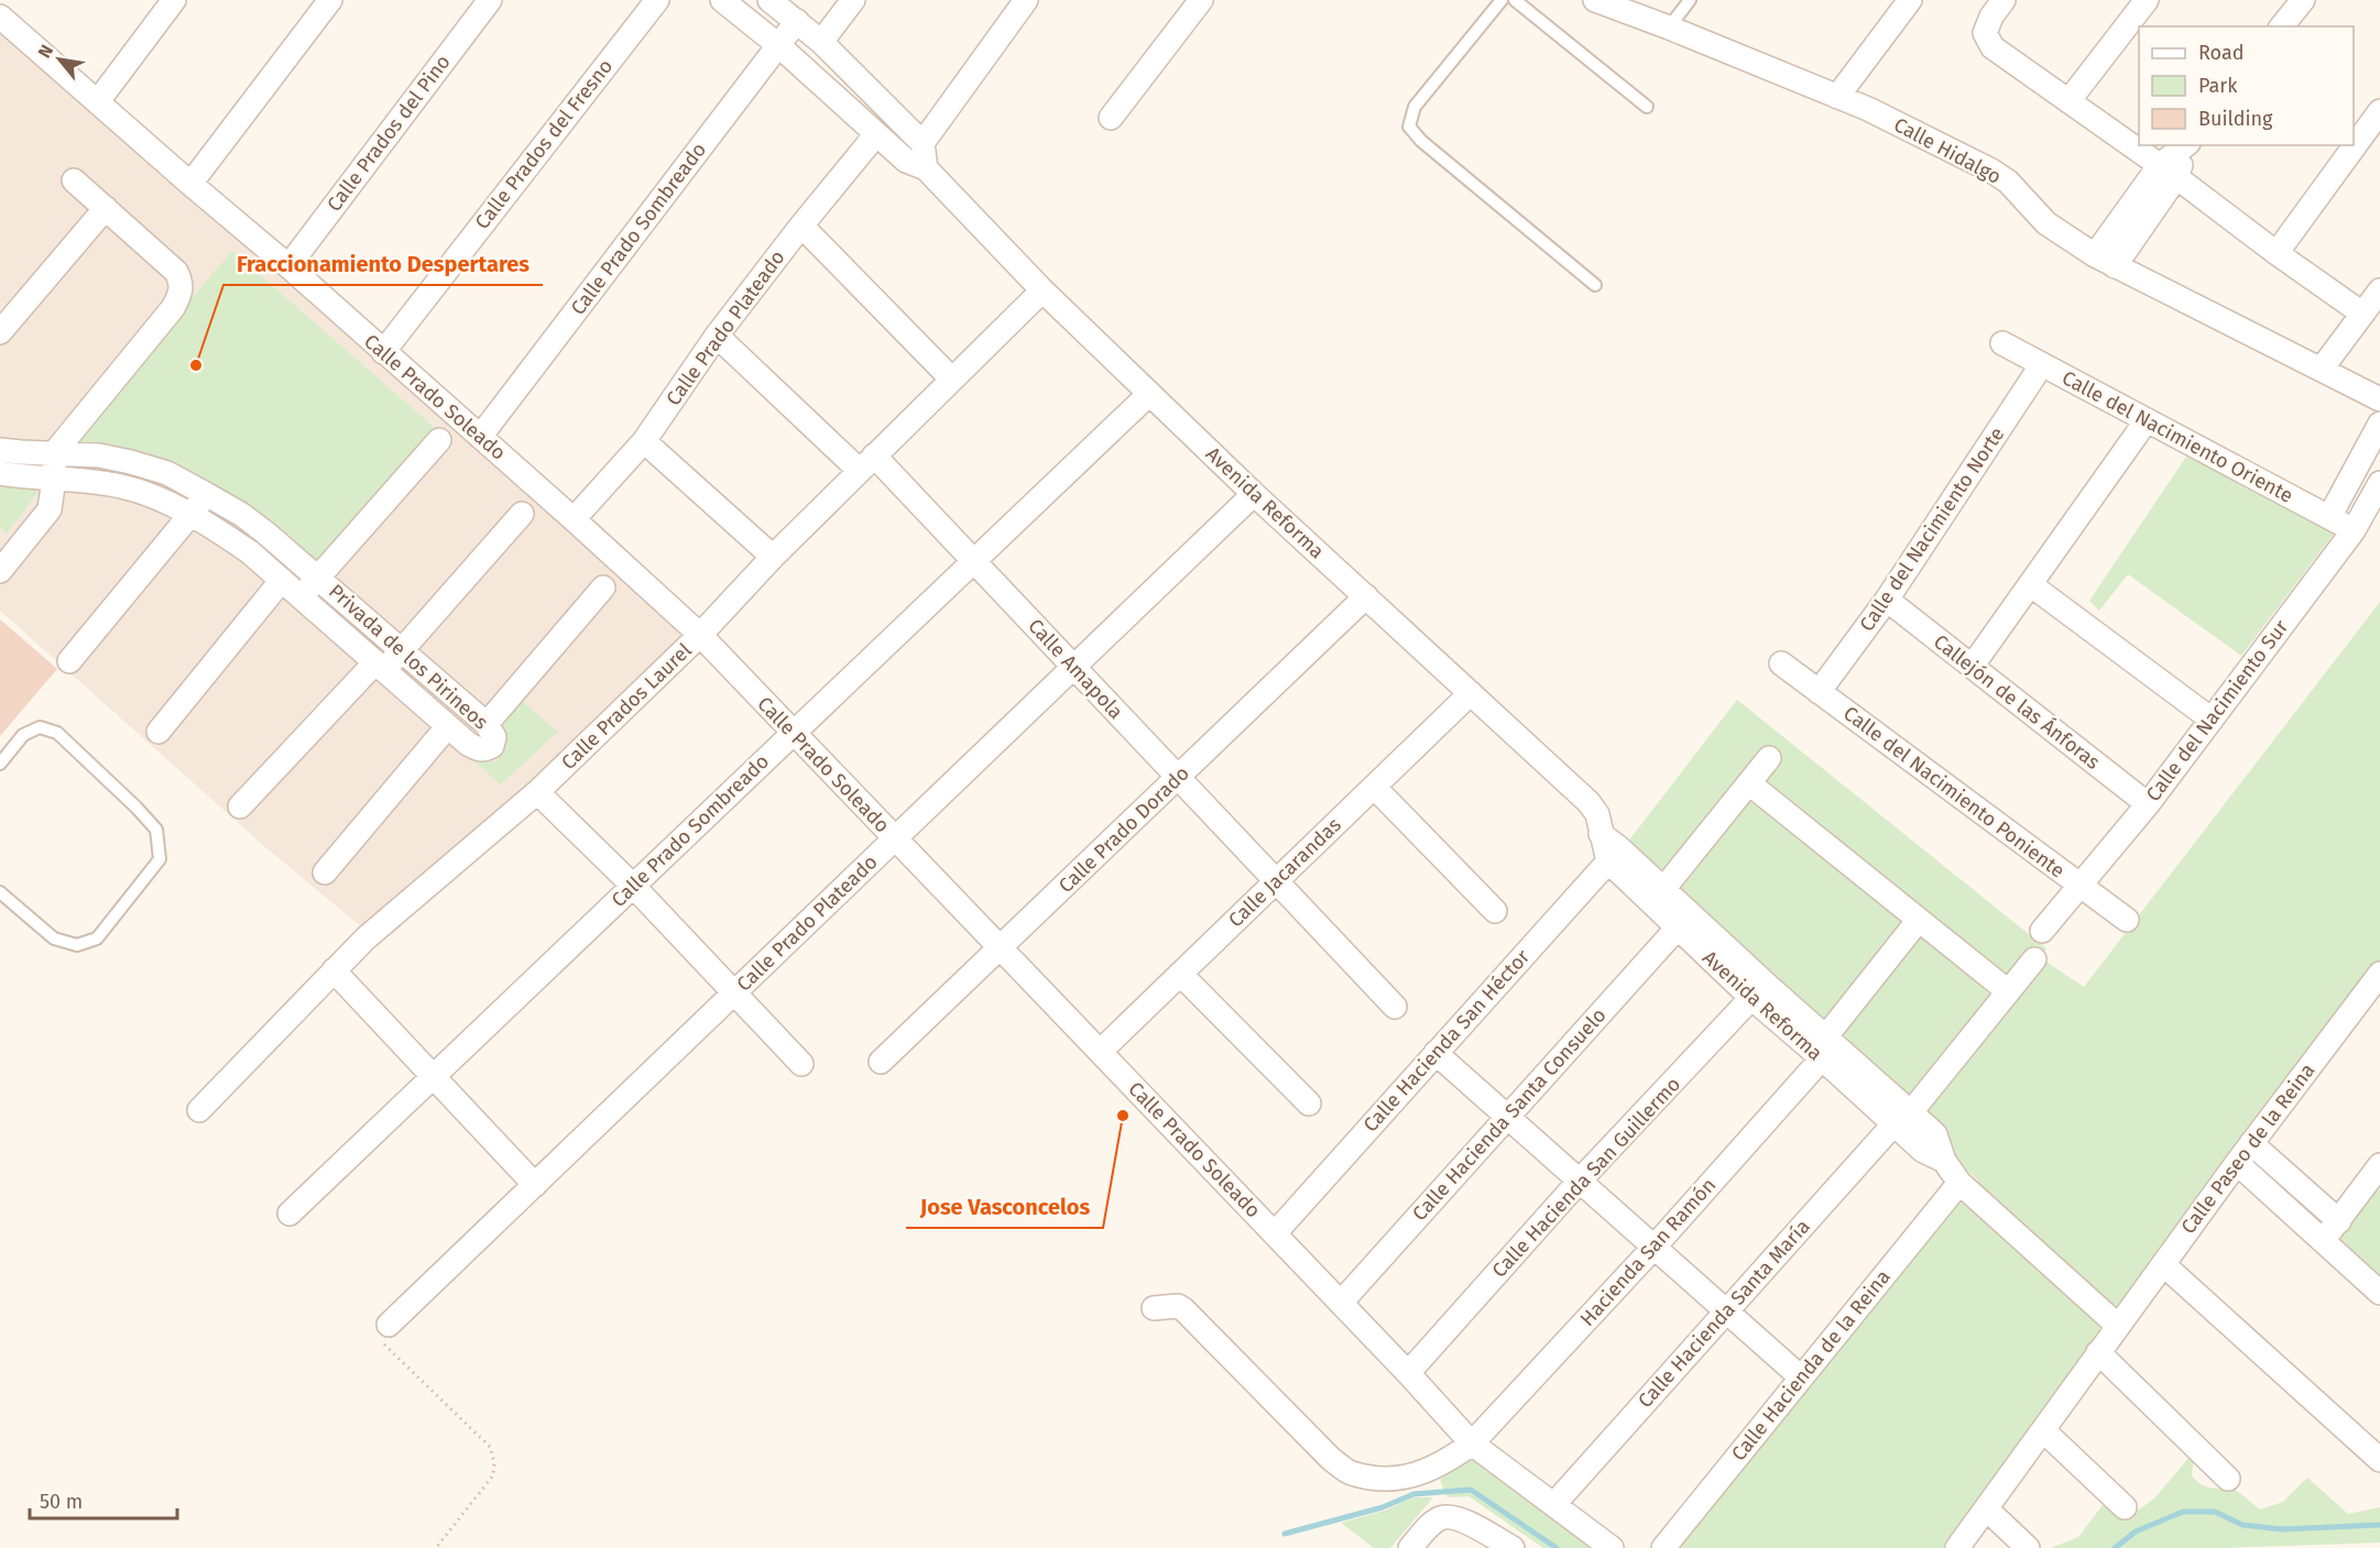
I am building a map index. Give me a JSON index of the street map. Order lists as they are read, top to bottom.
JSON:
{
  "streets": {
    "street": [
      "Calle Prados del Pino",
      "Calle Prados del Fresno",
      "Calle Hidalgo",
      "Calle Prado Sombreado",
      "Calle Prado Plateado",
      "Calle Prado Soleado",
      "Calle del Nacimiento Oriente",
      "Avenida Reforma",
      "Calle del Nacimiento Norte",
      "Privada de los Pirineos",
      "Calle Amapola",
      "Callejón de las Ánforas",
      "Calle Prados Laurel",
      "Calle del Nacimiento Sur",
      "Calle del Nacimiento Poniente",
      "Calle Prado Dorado",
      "Calle Jacarandas",
      "Calle Hacienda San Héctor",
      "Calle Hacienda Santa Consuelo",
      "Calle Paseo de la Reina",
      "Calle Hacienda San Guillermo",
      "Hacienda San Ramón",
      "Calle Hacienda Santa María",
      "Calle Hacienda de la Reina"
    ]
  },
  "crossings": [
    ["Calle Prados del Pino", "Calle Prado Soleado"],
    ["Calle Prados del Fresno", "Calle Prado Soleado"],
    ["Calle Prado Sombreado", "Calle Prado Soleado"],
    ["Calle Prado Sombreado", "Avenida Reforma"],
    ["Calle Prado Sombreado", "Calle Amapola"],
    ["Calle Prado Plateado", "Calle Prado Soleado"],
    ["Calle Prado Plateado", "Avenida Reforma"],
    ["Calle Prado Plateado", "Calle Amapola"],
    ["Calle Prado Soleado", "Calle Prados Laurel"],
    ["Calle Prado Soleado", "Calle Prado Dorado"],
    ["Calle Prado Soleado", "Calle Jacarandas"],
    ["Calle Prado Soleado", "Calle Hacienda San Héctor"],
    ["Calle Prado Soleado", "Calle Hacienda Santa Consuelo"],
    ["Calle Prado Soleado", "Calle Hacienda San Guillermo"],
    ["Calle Prado Soleado", "Hacienda San Ramón"],
    ["Calle Prado Soleado", "Calle Hacienda Santa María"],
    ["Calle del Nacimiento Oriente", "Calle del Nacimiento Norte"],
    ["Calle del Nacimiento Oriente", "Calle del Nacimiento Sur"],
    ["Avenida Reforma", "Calle Prados Laurel"],
    ["Avenida Reforma", "Calle Prado Dorado"],
    ["Avenida Reforma", "Calle Jacarandas"],
    ["Avenida Reforma", "Calle Hacienda San Héctor"],
    ["Avenida Reforma", "Calle Hacienda Santa Consuelo"],
    ["Avenida Reforma", "Calle Paseo de la Reina"],
    ["Avenida Reforma", "Calle Hacienda San Guillermo"],
    ["Avenida Reforma", "Hacienda San Ramón"],
    ["Avenida Reforma", "Calle Hacienda Santa María"],
    ["Avenida Reforma", "Calle Hacienda de la Reina"],
    ["Calle del Nacimiento Norte", "Callejón de las Ánforas"],
    ["Calle del Nacimiento Norte", "Calle del Nacimiento Poniente"],
    ["Calle Amapola", "Calle Prados Laurel"],
    ["Calle Amapola", "Calle Prado Dorado"],
    ["Calle Amapola", "Calle Jacarandas"],
    ["Callejón de las Ánforas", "Calle del Nacimiento Sur"],
    ["Calle del Nacimiento Sur", "Calle del Nacimiento Poniente"]
  ],
  "places": ["Fraccionamiento Despertares", "Jose Vasconcelos"],
  "legend": ["Road", "Park", "Building"],
  "scale_bar": "50 m",
  "north": "top left"
}
